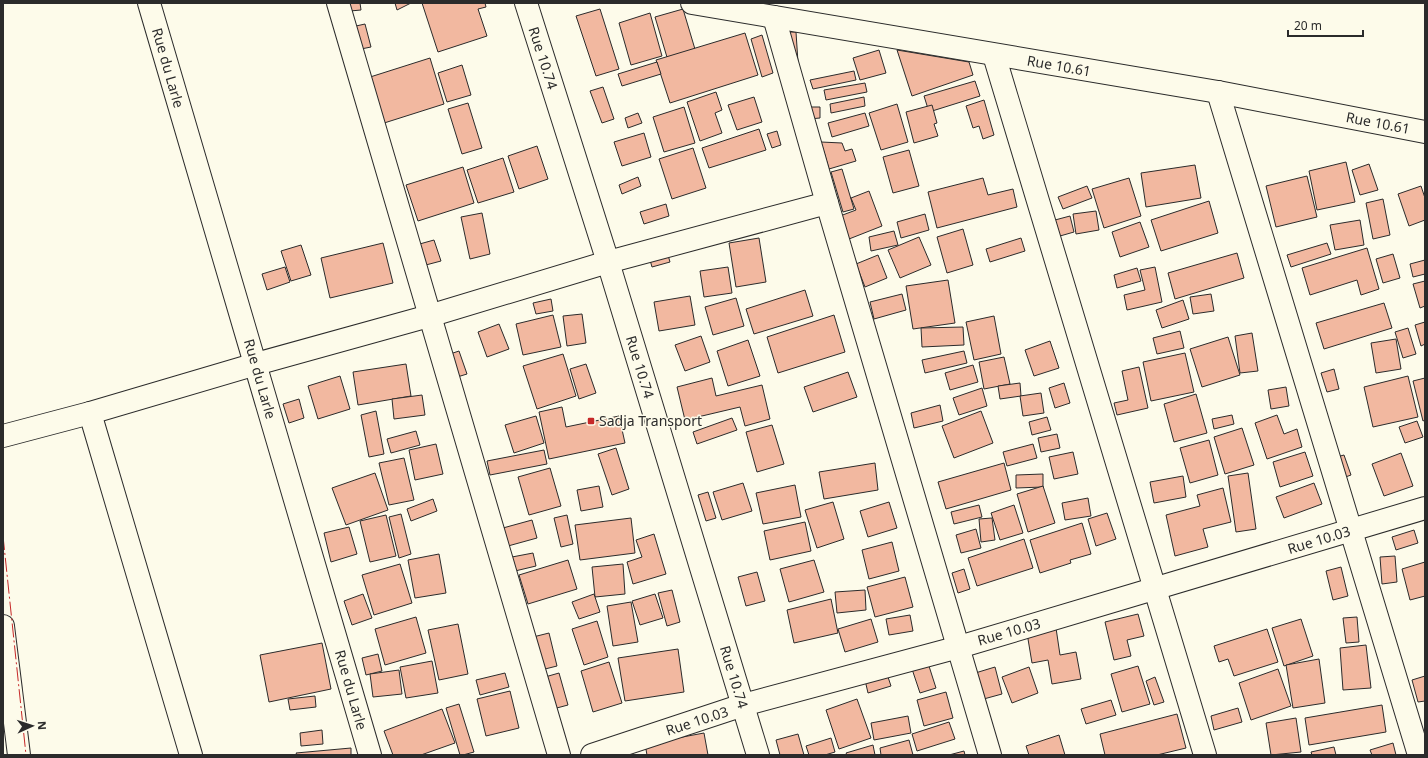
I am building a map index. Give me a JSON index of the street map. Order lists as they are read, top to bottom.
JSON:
{
  "streets": {
    "street": [
      "Rue 10.74",
      "Rue 10.61",
      "Rue du Larle",
      "Rue 10.03"
    ]
  },
  "crossings": [
    ["Rue 10.74", "Rue 10.03"]
  ],
  "places": {
    "transit": ["Sadja Transport"]
  },
  "scale_bar": "20 m",
  "north": "right"
}
